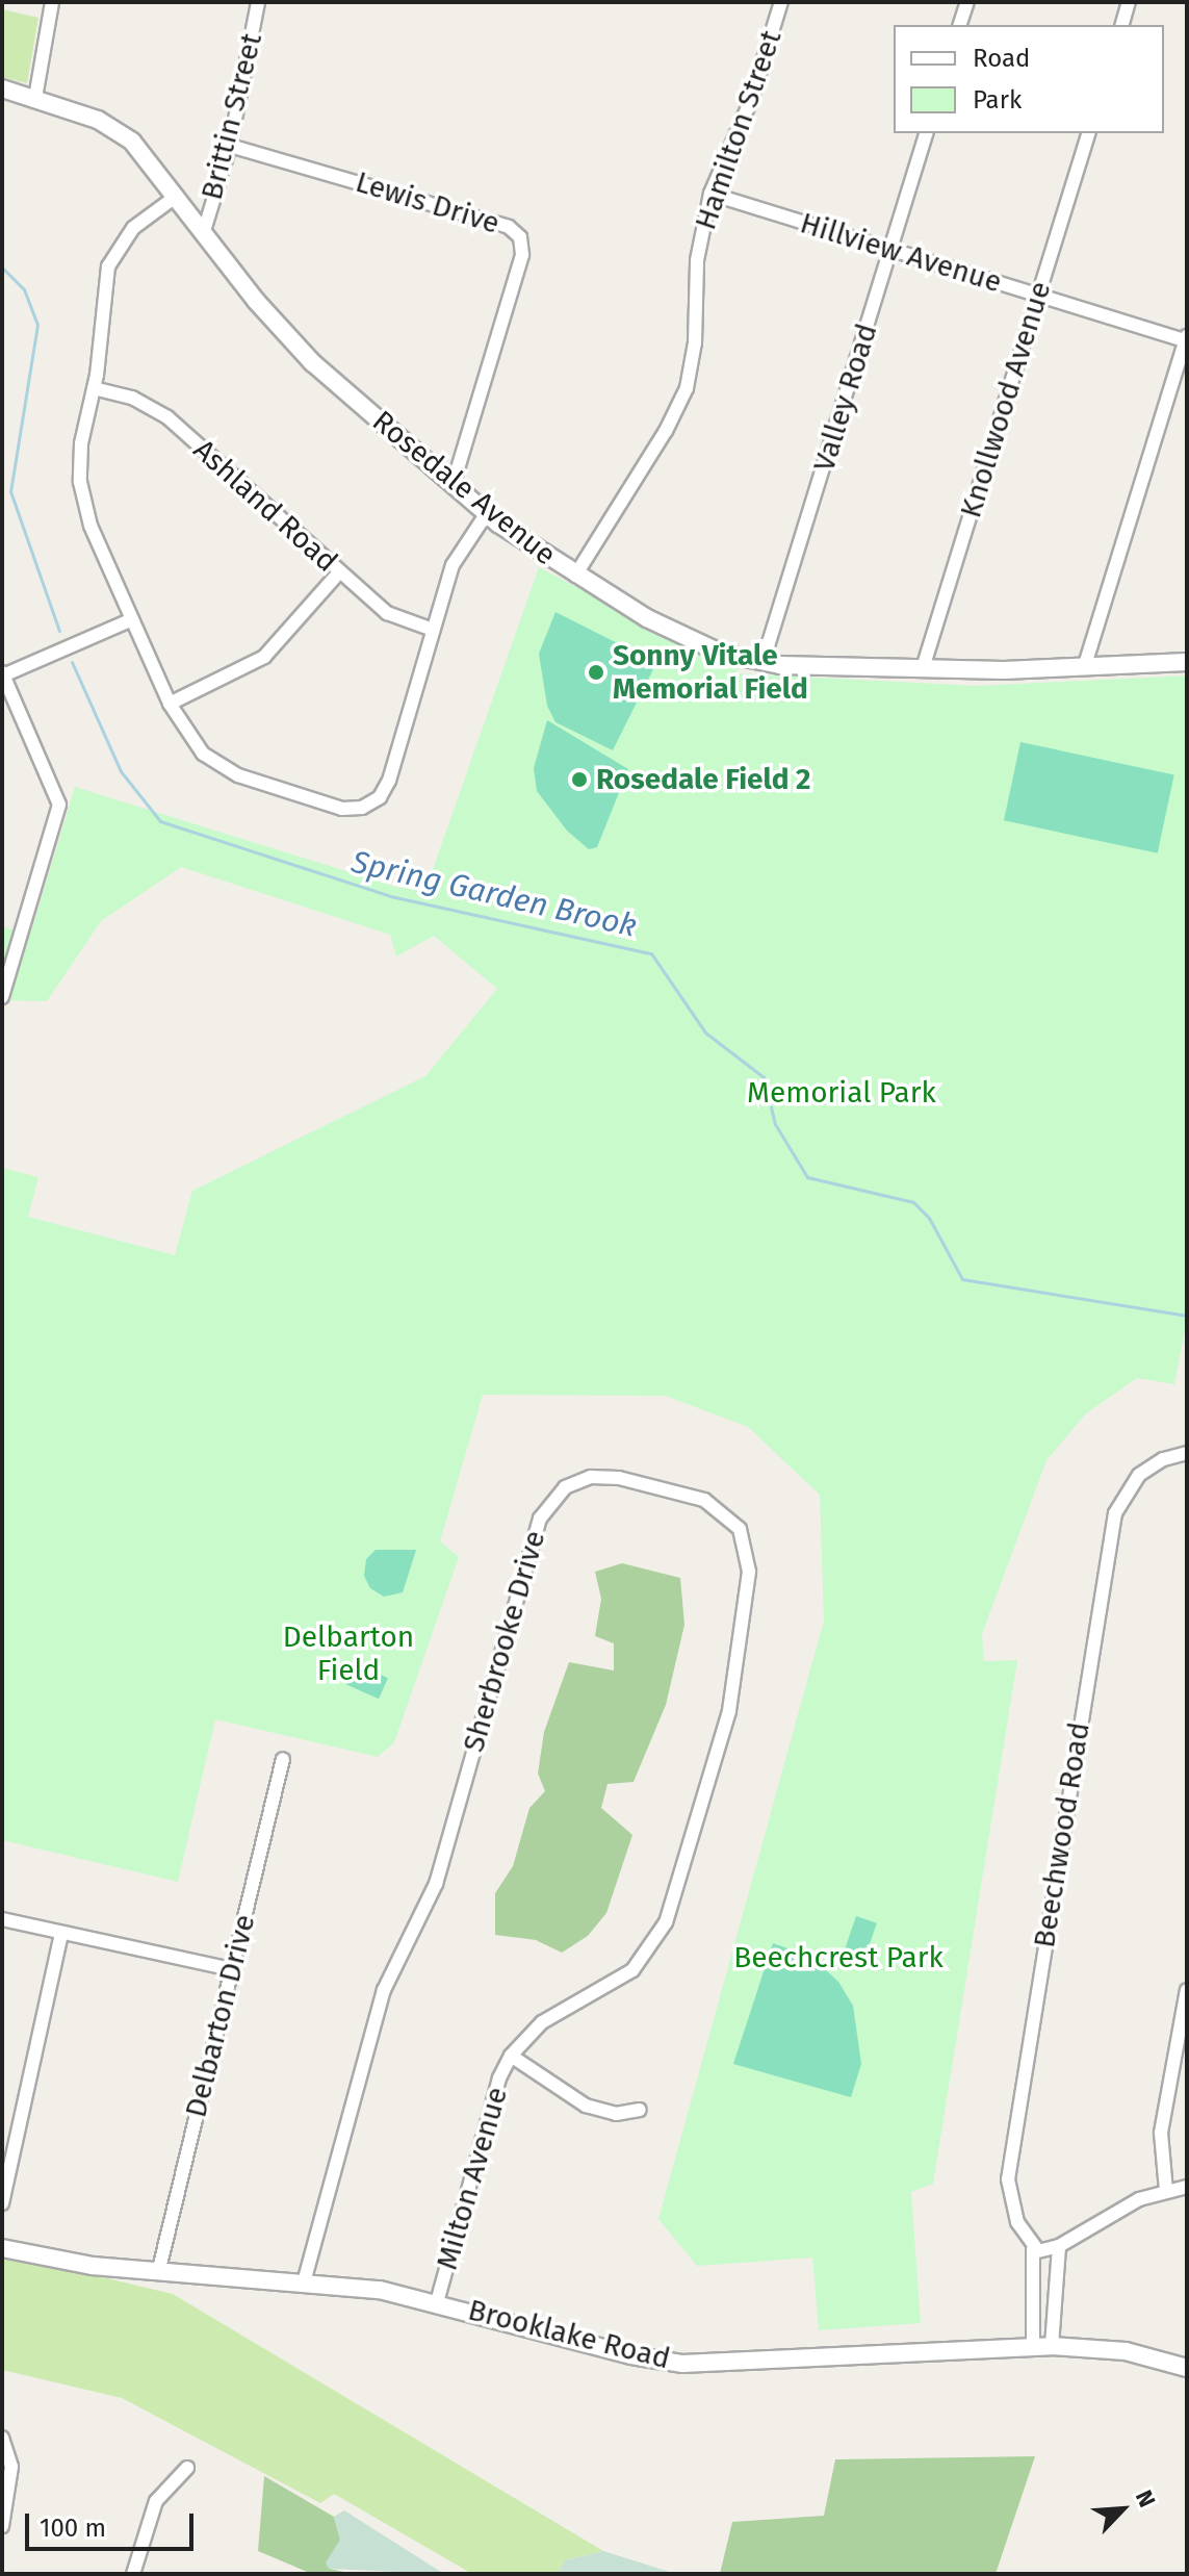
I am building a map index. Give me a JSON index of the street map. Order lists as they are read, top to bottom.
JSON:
{
  "streets": {
    "street": [
      "Brittin Street",
      "Hamilton Street",
      "Lewis Drive",
      "Hillview Avenue",
      "Valley Road",
      "Knollwood Avenue",
      "Rosedale Avenue",
      "Ashland Road",
      "Sherbrooke Drive",
      "Beechwood Road",
      "Delbarton Drive",
      "Milton Avenue",
      "Brooklake Road"
    ]
  },
  "crossings": [
    ["Brittin Street", "Lewis Drive"],
    ["Brittin Street", "Rosedale Avenue"],
    ["Hamilton Street", "Hillview Avenue"],
    ["Hamilton Street", "Rosedale Avenue"],
    ["Lewis Drive", "Rosedale Avenue"],
    ["Hillview Avenue", "Valley Road"],
    ["Hillview Avenue", "Knollwood Avenue"],
    ["Valley Road", "Rosedale Avenue"],
    ["Knollwood Avenue", "Rosedale Avenue"],
    ["Sherbrooke Drive", "Milton Avenue"],
    ["Sherbrooke Drive", "Brooklake Road"],
    ["Beechwood Road", "Brooklake Road"],
    ["Delbarton Drive", "Brooklake Road"],
    ["Milton Avenue", "Brooklake Road"]
  ],
  "water": ["Spring Garden Brook"],
  "parks": ["Memorial Park", "Delbarton Field", "Beechcrest Park"],
  "places": ["Sonny Vitale Memorial Field", "Rosedale Field 2"],
  "legend": ["Road", "Park"],
  "scale_bar": "100 m",
  "north": "top right"
}
